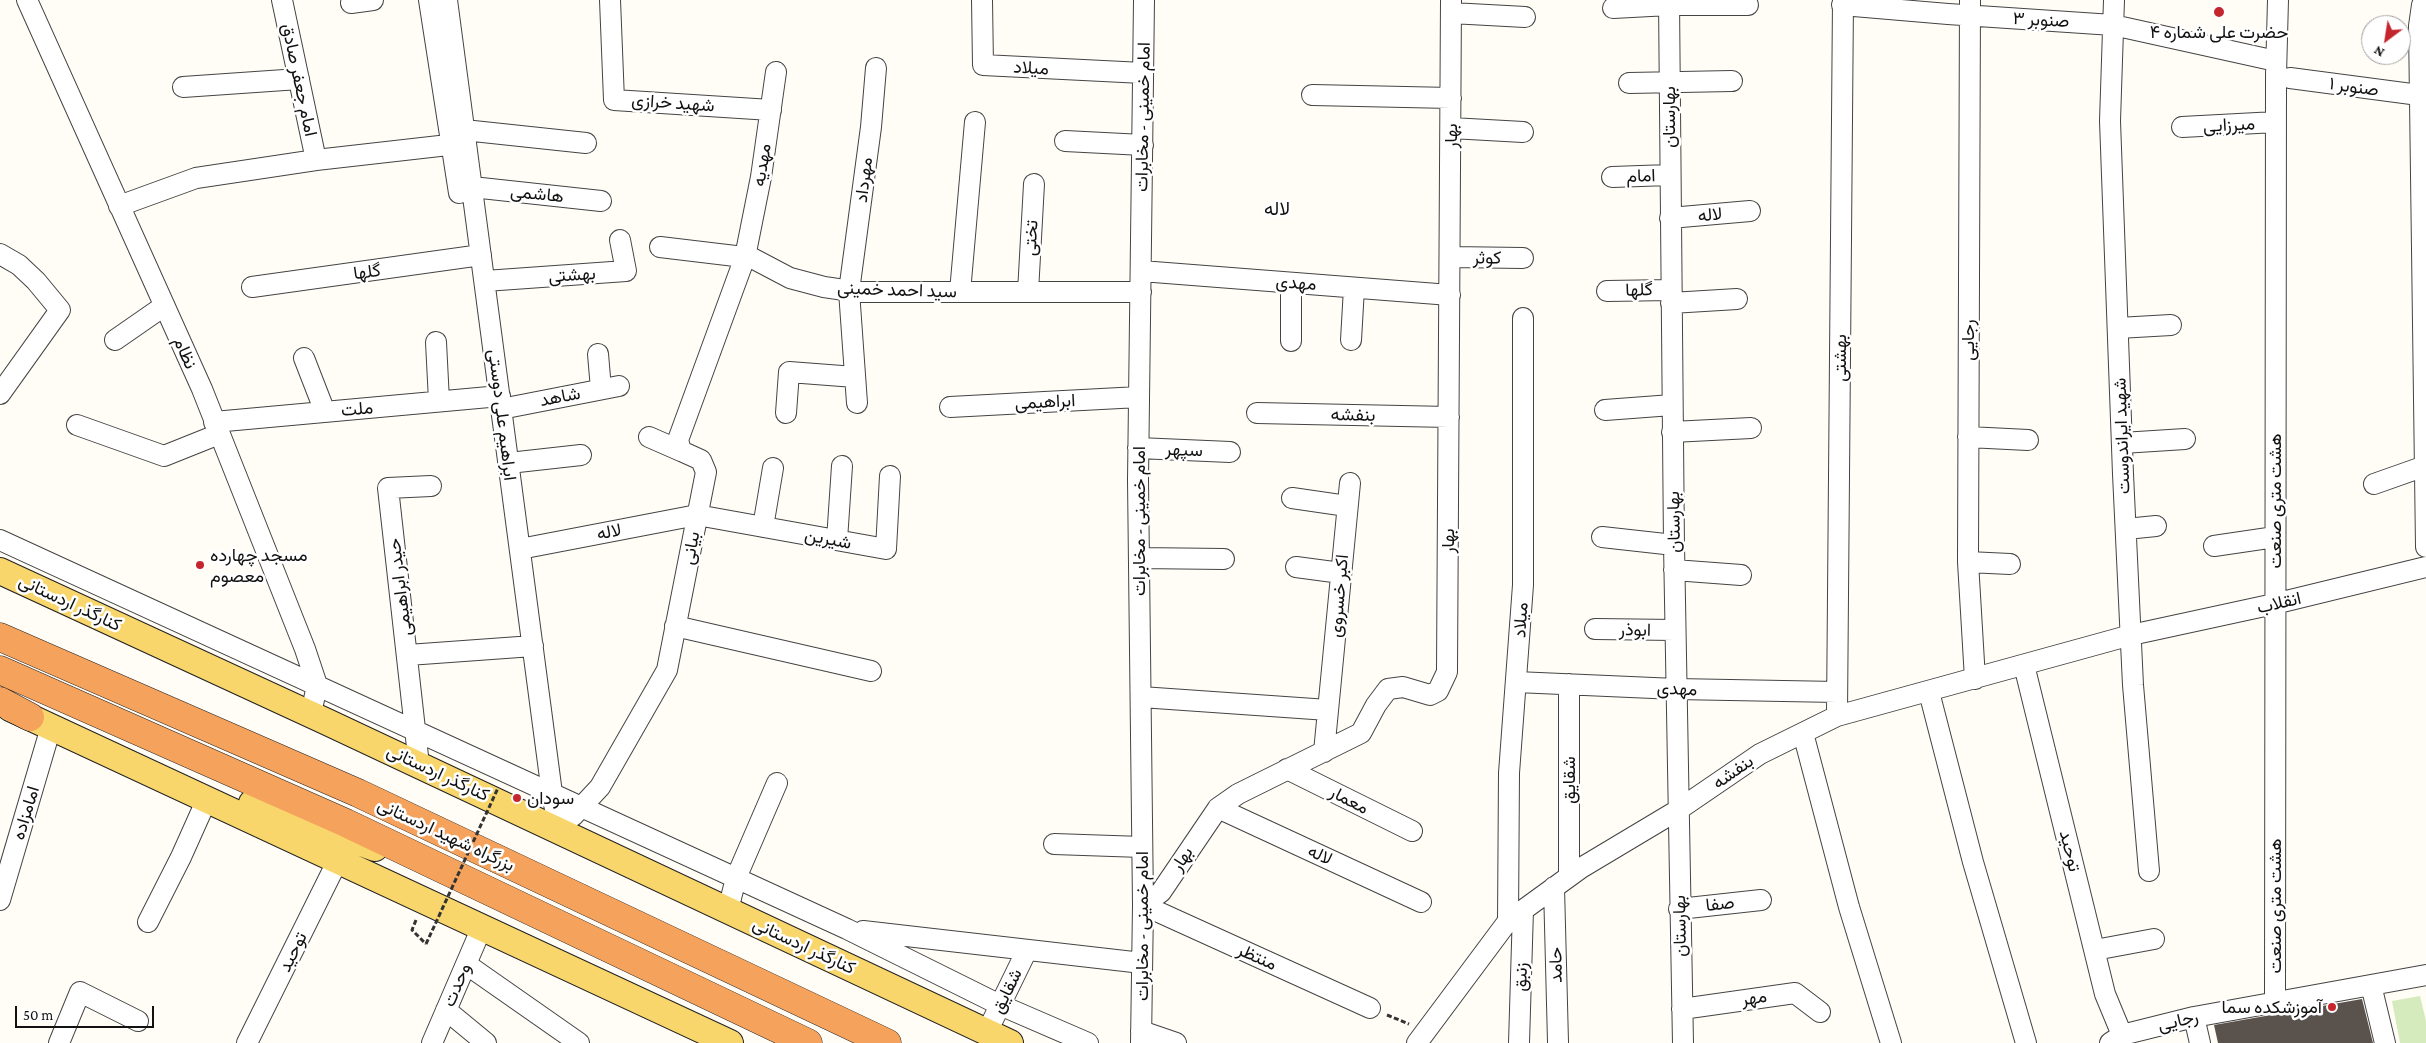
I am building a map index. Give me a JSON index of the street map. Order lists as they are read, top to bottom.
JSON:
{
  "streets": {
    "highway": ["بزرگراه شهید اردستانی"],
    "main road": ["کنارگذر اردستانی"],
    "street": [
      "صنوبر ۳",
      "میلاد",
      "امام جعفر صادق",
      "صنوبر ۱",
      "شهید خرازی",
      "امام خمینی - مخابرات",
      "بهارستان",
      "میرزایی",
      "بهار",
      "مهدیه",
      "امام",
      "مهرداد",
      "هاشمی",
      "لاله",
      "تختی",
      "کوثر",
      "گلها",
      "بهشتی",
      "مهدی",
      "سید احمد خمینی",
      "رجایی",
      "نظام",
      "شاهد",
      "ابراهیمی",
      "ملت",
      "ابراهیم علی دوستی",
      "بنفشه",
      "شهید ایراندوست",
      "سپهر",
      "هشت متری صنعت",
      "شیرین",
      "بیانی",
      "حیدر ابراهیمی",
      "اکبر خسروی",
      "انقلاب",
      "ابوذر",
      "شقایق",
      "معمار",
      "امامزاده",
      "توحید",
      "صفا",
      "منتظر",
      "حامد",
      "زنبق",
      "وحدت",
      "مهر"
    ]
  },
  "crossings": [
    ["صنوبر ۳", "بهشتی"],
    ["صنوبر ۳", "رجایی"],
    ["صنوبر ۳", "شهید ایراندوست"],
    ["صنوبر ۳", "هشت متری صنعت"],
    ["میلاد", "امام خمینی - مخابرات"],
    ["میلاد", "مهدی"],
    ["میلاد", "بنفشه"],
    ["میلاد", "زنبق"],
    ["شهید خرازی", "مهدیه"],
    ["امام خمینی - مخابرات", "بهار"],
    ["امام خمینی - مخابرات", "مهدی"],
    ["امام خمینی - مخابرات", "سید احمد خمینی"],
    ["امام خمینی - مخابرات", "ابراهیمی"],
    ["امام خمینی - مخابرات", "سپهر"],
    ["امام خمینی - مخابرات", "منتظر"],
    ["بهارستان", "امام"],
    ["بهارستان", "لاله"],
    ["بهارستان", "گلها"],
    ["بهارستان", "مهدی"],
    ["بهارستان", "بنفشه"],
    ["بهارستان", "ابوذر"],
    ["بهارستان", "صفا"],
    ["بهارستان", "مهر"],
    ["میرزایی", "هشت متری صنعت"],
    ["بهار", "لاله"],
    ["بهار", "کوثر"],
    ["بهار", "مهدی"],
    ["بهار", "بنفشه"],
    ["بهار", "اکبر خسروی"],
    ["بهار", "معمار"],
    ["بهار", "منتظر"],
    ["مهدیه", "سید احمد خمینی"],
    ["مهرداد", "سید احمد خمینی"],
    ["هاشمی", "ابراهیم علی دوستی"],
    ["لاله", "ابراهیم علی دوستی"],
    ["لاله", "شیرین"],
    ["لاله", "بیانی"],
    ["تختی", "سید احمد خمینی"],
    ["گلها", "ابراهیم علی دوستی"],
    ["بهشتی", "مهدی"],
    ["بهشتی", "ابراهیم علی دوستی"],
    ["بهشتی", "بنفشه"],
    ["مهدی", "شقایق"],
    ["رجایی", "بنفشه"],
    ["رجایی", "هشت متری صنعت"],
    ["رجایی", "توحید"],
    ["نظام", "ملت"],
    ["شاهد", "ملت"],
    ["شاهد", "ابراهیم علی دوستی"],
    ["ملت", "ابراهیم علی دوستی"],
    ["ابراهیم علی دوستی", "بیانی"],
    ["ابراهیم علی دوستی", "کنارگذر اردستانی"],
    ["بنفشه", "شهید ایراندوست"],
    ["بنفشه", "انقلاب"],
    ["بنفشه", "شقایق"],
    ["بنفشه", "توحید"],
    ["بنفشه", "حامد"],
    ["بنفشه", "زنبق"],
    ["شهید ایراندوست", "انقلاب"],
    ["هشت متری صنعت", "انقلاب"],
    ["شیرین", "بیانی"],
    ["بیانی", "کنارگذر اردستانی"],
    ["حیدر ابراهیمی", "کنارگذر اردستانی"],
    ["کنارگذر اردستانی", "شقایق"],
    ["شقایق", "حامد"]
  ],
  "districts": ["لاله"],
  "places": [
    "حضرت علی شماره ۴",
    "مسجد چهارده معصوم",
    "سودان",
    "آموزشکده سما"
  ],
  "scale_bar": "50 m",
  "north": "bottom left"
}
